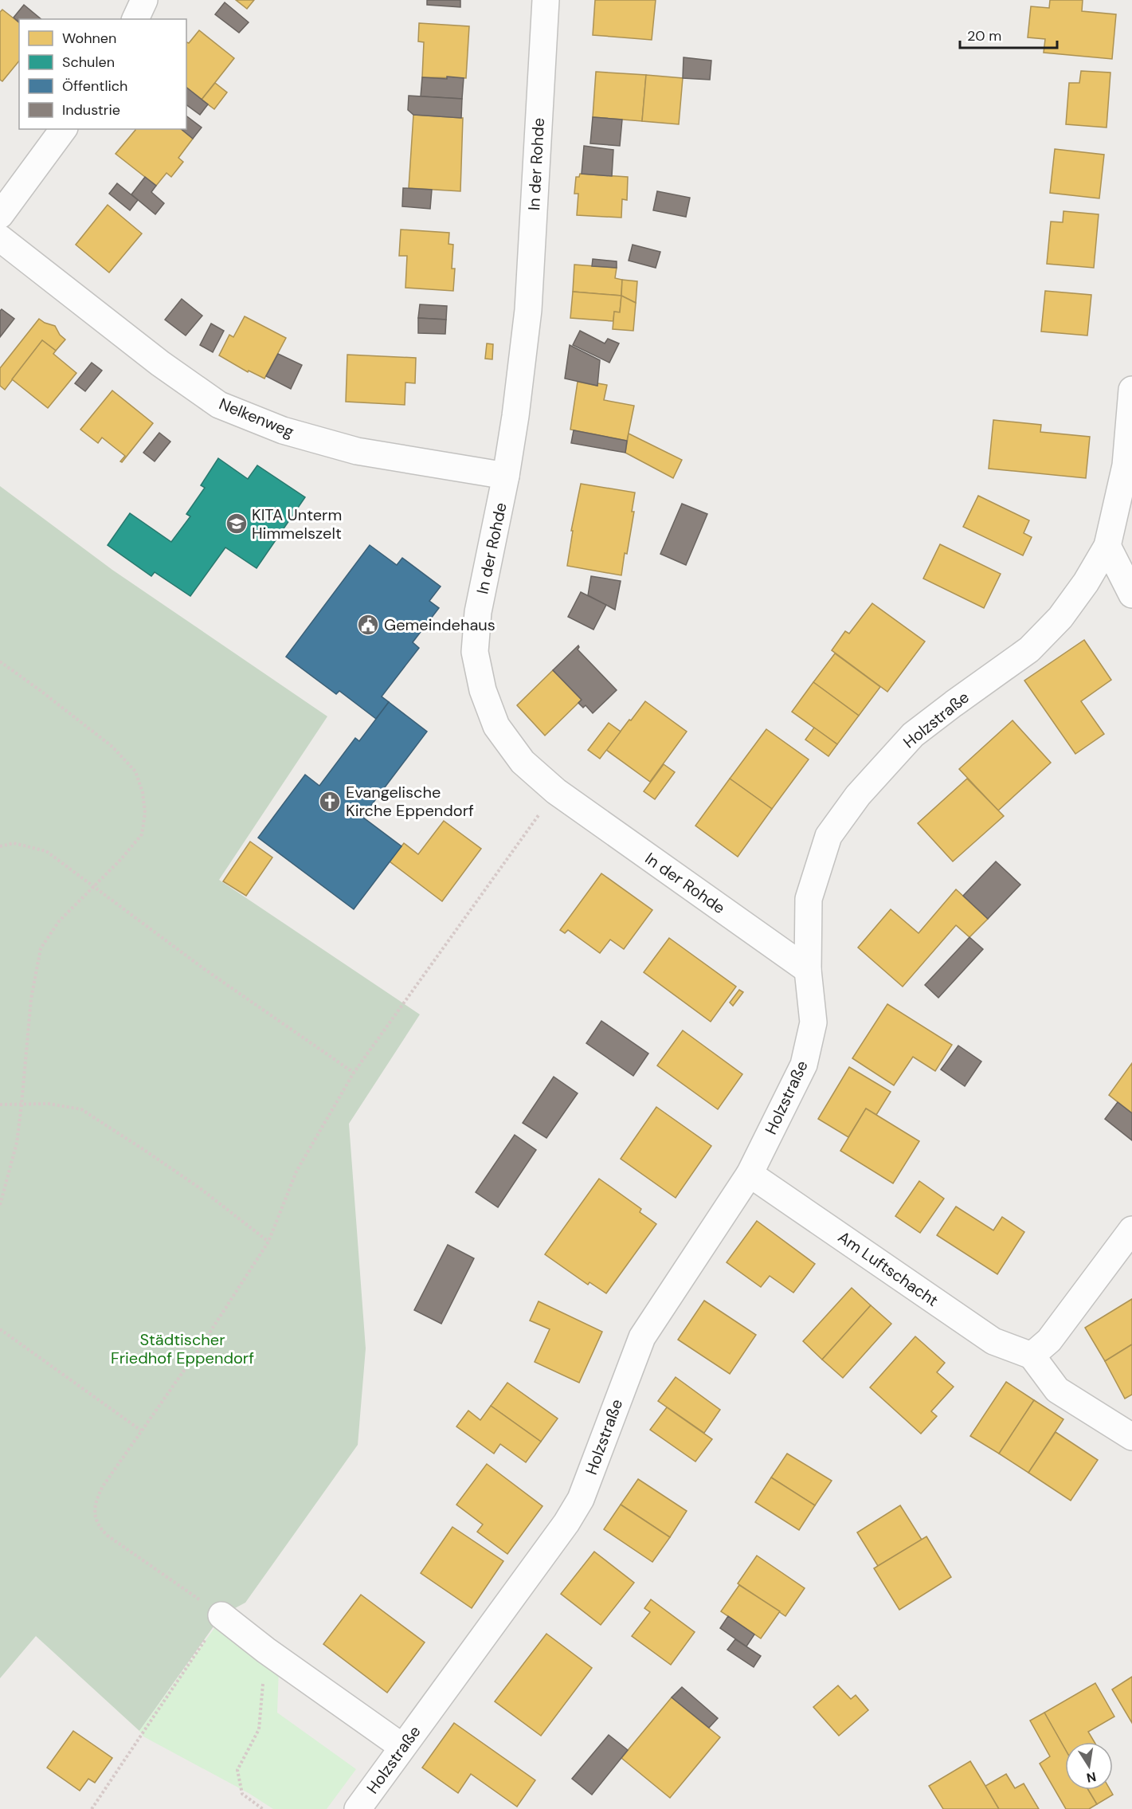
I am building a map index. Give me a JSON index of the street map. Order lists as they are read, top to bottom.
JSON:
{
  "streets": {
    "street": [
      "In der Rohde",
      "Nelkenweg",
      "Holzstraße",
      "Am Luftschacht"
    ]
  },
  "crossings": [
    ["In der Rohde", "Nelkenweg"],
    ["In der Rohde", "Holzstraße"],
    ["Holzstraße", "Am Luftschacht"]
  ],
  "parks": ["Städtischer Friedhof Eppendorf"],
  "places": {
    "school or university": ["KITA Unterm Himmelszelt"],
    "public building": ["Gemeindehaus"],
    "church": ["Evangelische Kirche Eppendorf"]
  },
  "legend": [
    "Wohnen",
    "Schulen",
    "Öffentlich",
    "Industrie"
  ],
  "scale_bar": "20 m",
  "north": "bottom"
}
